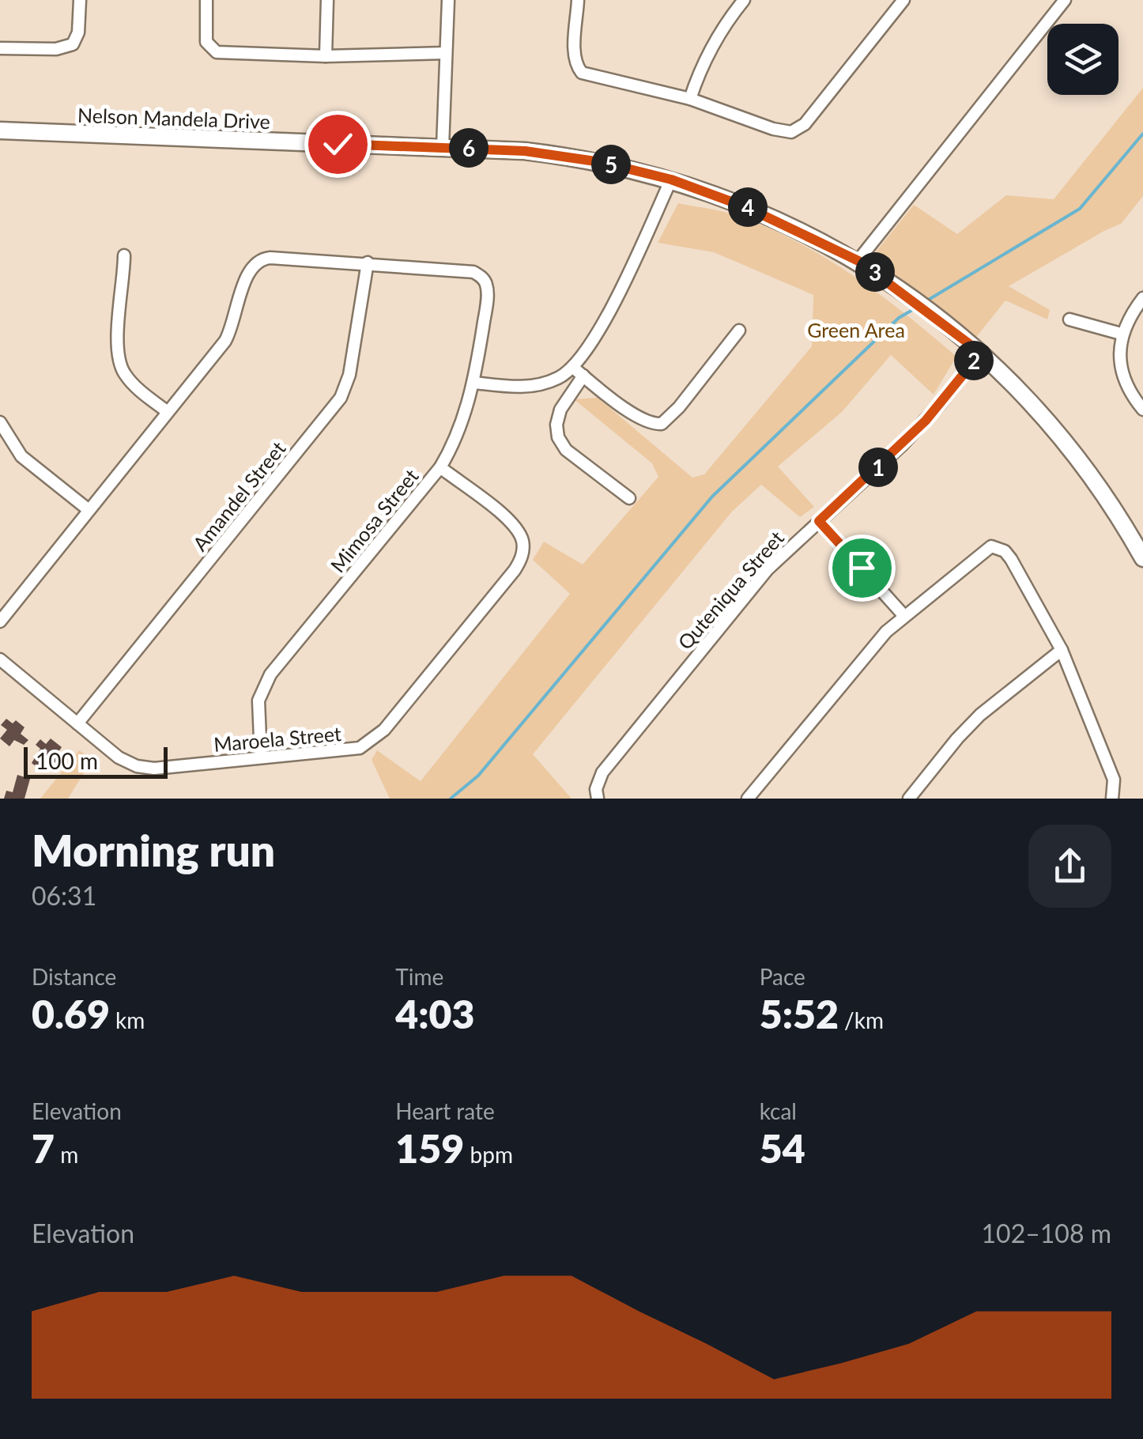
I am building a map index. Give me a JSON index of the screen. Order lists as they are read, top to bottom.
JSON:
{
  "streets": {
    "street": [
      "Nelson Mandela Drive",
      "Amandel Street",
      "Mimosa Street",
      "Quteniqua Street",
      "Maroela Street"
    ]
  },
  "crossings": [
    ["Nelson Mandela Drive", "Quteniqua Street"],
    ["Amandel Street", "Mimosa Street"],
    ["Amandel Street", "Maroela Street"],
    ["Mimosa Street", "Maroela Street"]
  ],
  "parks": ["Green Area"],
  "scale_bar": "100 m",
  "page": {
    "pins": [
      "6",
      "5",
      "4",
      "3",
      "2",
      "1"
    ],
    "scale": "100 m",
    "heading": ["Morning run", "06:31"],
    "stats": [
      ["Distance", "0.69 km"],
      ["Time", "4:03"],
      ["Pace", "5:52 /km"],
      ["Elevation", "7 m"],
      ["Heart rate", "159 bpm"],
      ["kcal", "54"]
    ],
    "chart": ["Elevation", "102–108 m"]
  }
}
